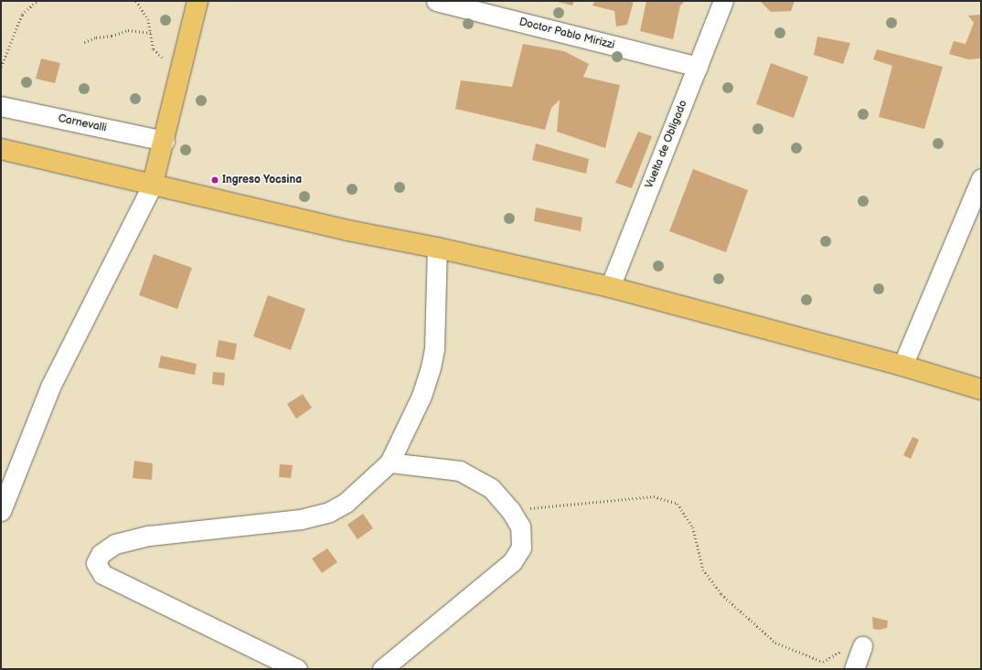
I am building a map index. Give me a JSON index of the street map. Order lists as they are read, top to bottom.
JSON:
{
  "streets": {
    "street": ["Doctor Pablo Mirizzi", "Carnevalli", "Vuelta de Obligado"]
  },
  "crossings": [
    ["Doctor Pablo Mirizzi", "Vuelta de Obligado"]
  ],
  "places": ["Ingreso Yocsina"]
}
